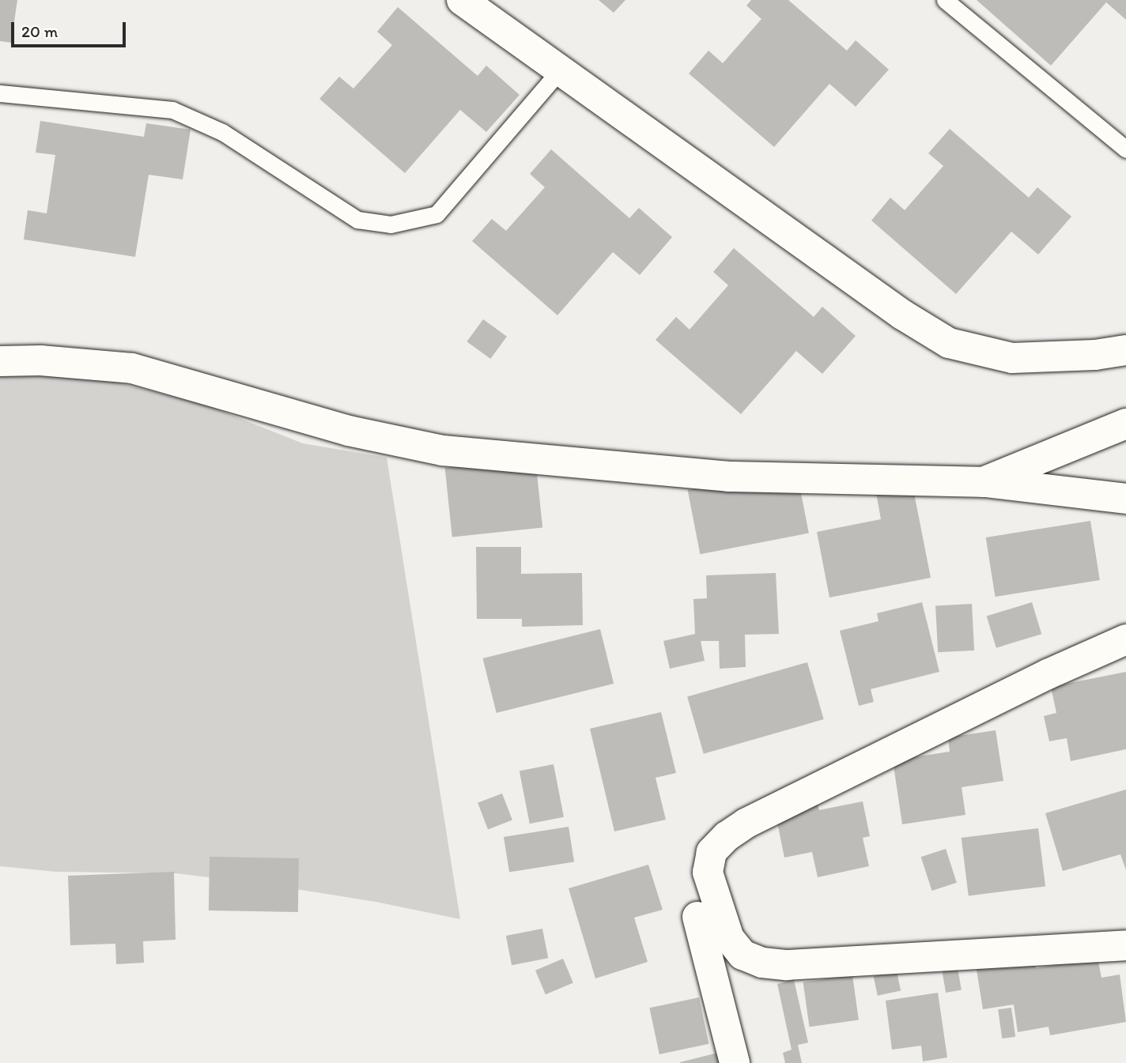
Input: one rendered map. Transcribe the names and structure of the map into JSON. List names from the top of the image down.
{
  "scale_bar": "20 m"
}
